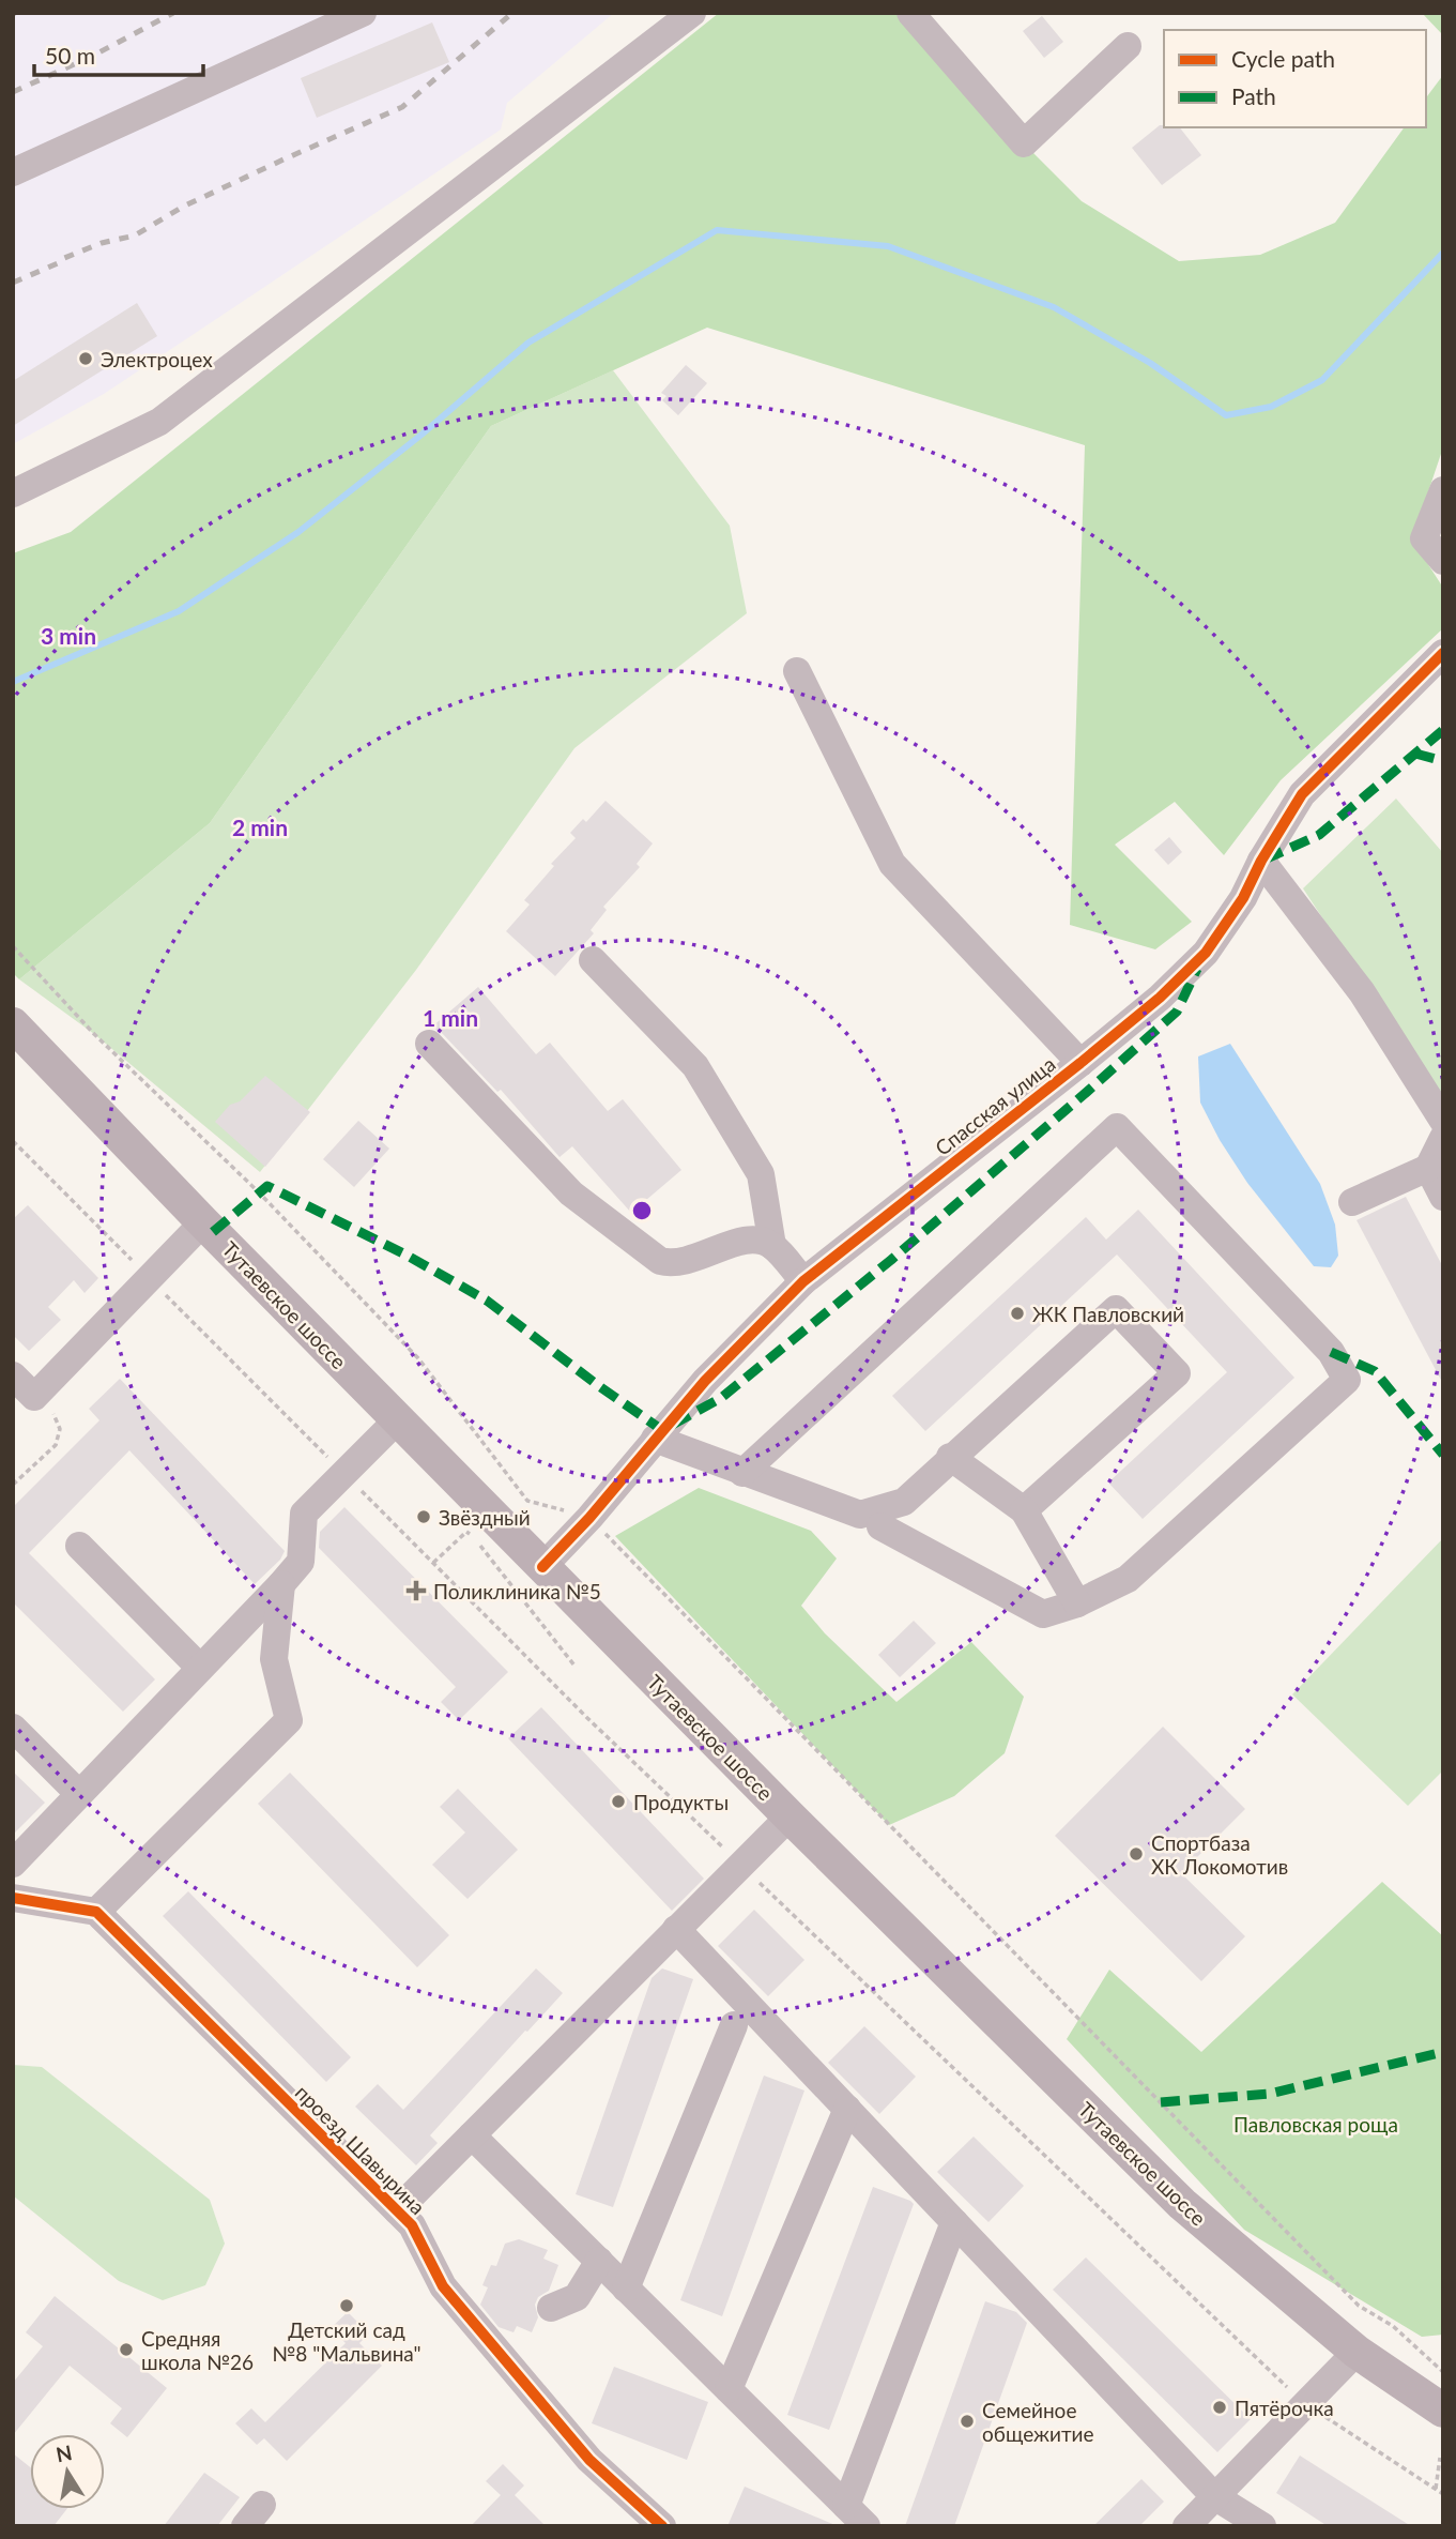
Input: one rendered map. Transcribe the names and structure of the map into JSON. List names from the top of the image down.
{
  "streets": {
    "main road": ["Тутаевское шоссе"],
    "street": ["Спасская улица", "проезд Шавырина"]
  },
  "crossings": [
    ["Спасская улица", "Тутаевское шоссе"]
  ],
  "parks": ["Павловская роща"],
  "places": {
    "other": [
      "Электроцех",
      "ЖК Павловский",
      "Звёздный",
      "Продукты",
      "Спортбаза ХК Локомотив",
      "Детский сад №8 \"Мальвина\"",
      "Средняя школа №26",
      "Пятёрочка",
      "Семейное общежитие"
    ],
    "health": ["Поликлиника №5"]
  },
  "legend": ["Cycle path", "Path"],
  "scale_bar": "50 m",
  "north": "top",
  "rings": ["3 min", "2 min", "1 min"]
}
